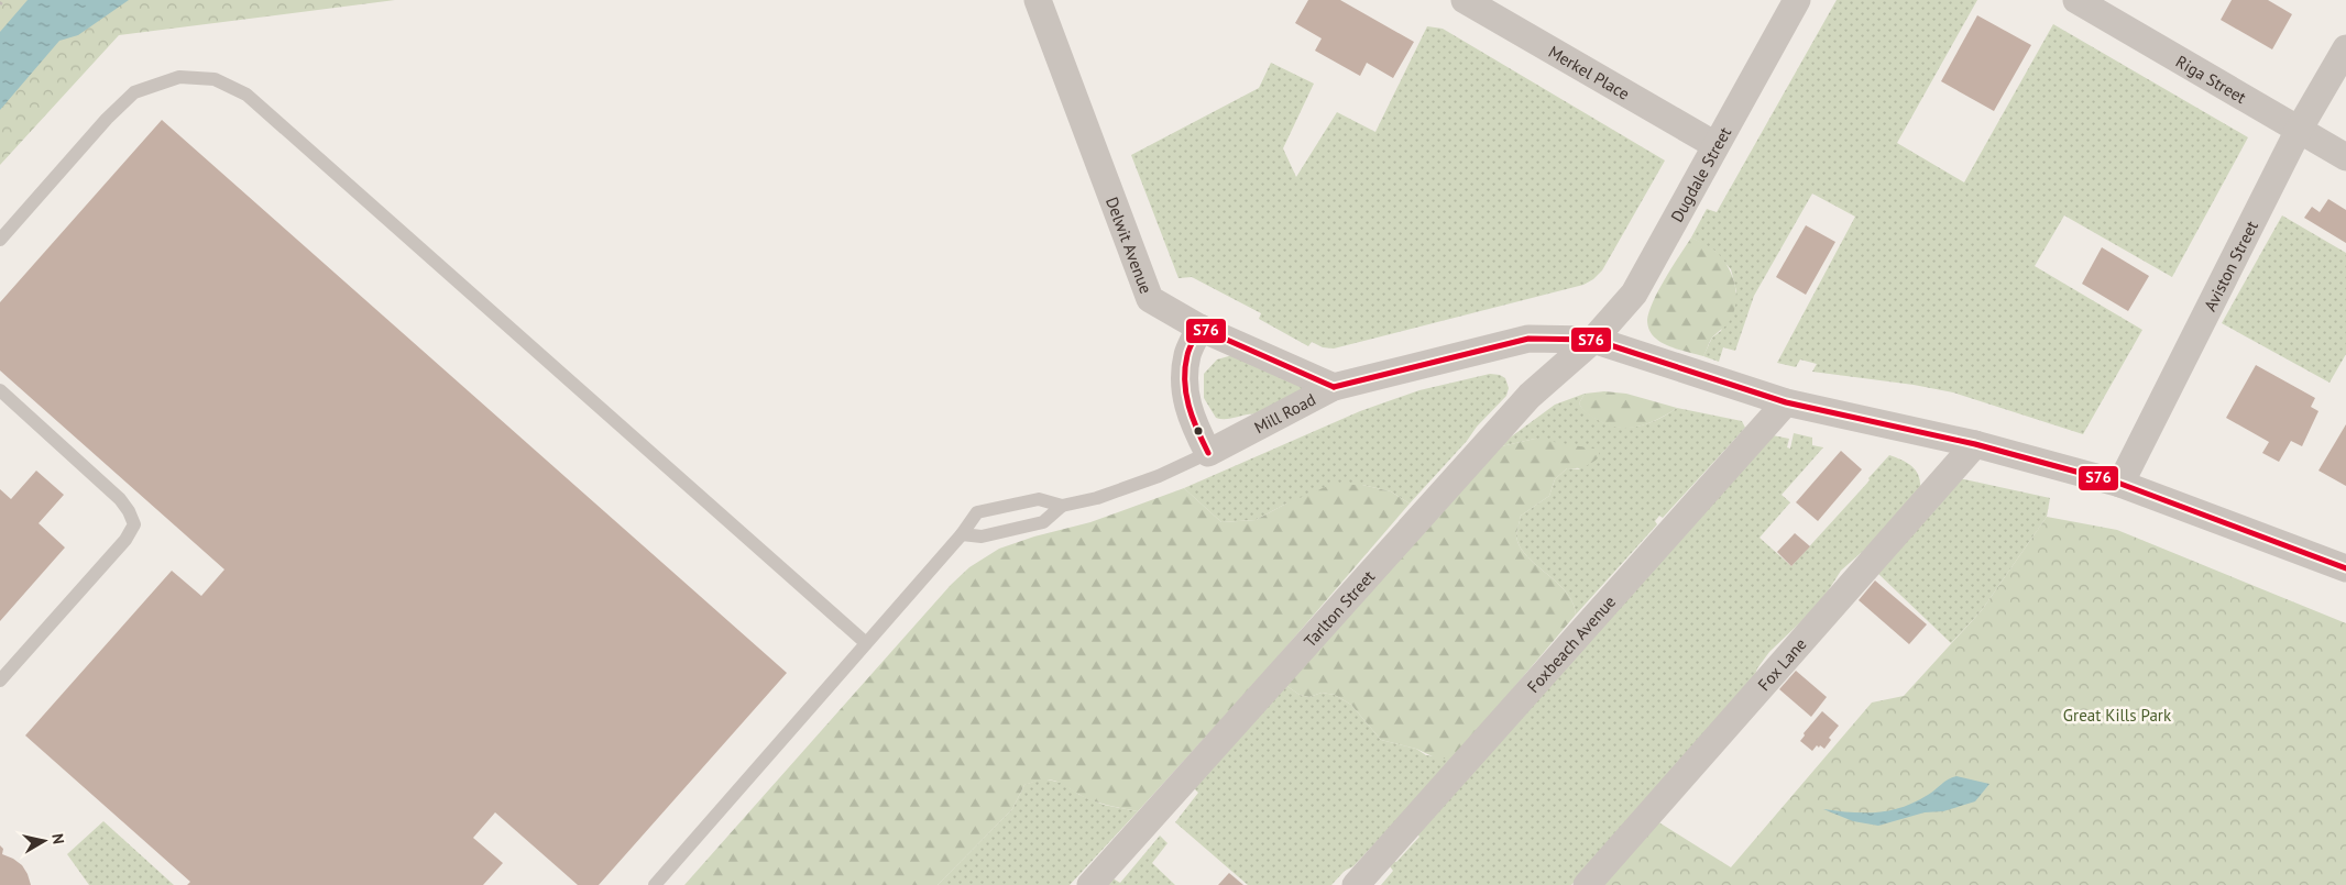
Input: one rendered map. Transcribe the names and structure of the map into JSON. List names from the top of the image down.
{
  "streets": {
    "street": [
      "Merkel Place",
      "Riga Street",
      "Dugdale Street",
      "Delwit Avenue",
      "Aviston Street",
      "Mill Road",
      "Tarlton Street",
      "Foxbeach Avenue",
      "Fox Lane"
    ]
  },
  "crossings": [
    ["Merkel Place", "Dugdale Street"],
    ["Riga Street", "Aviston Street"],
    ["Dugdale Street", "Mill Road"],
    ["Dugdale Street", "Tarlton Street"],
    ["Delwit Avenue", "Mill Road"],
    ["Aviston Street", "Mill Road"],
    ["Mill Road", "Tarlton Street"],
    ["Mill Road", "Foxbeach Avenue"],
    ["Mill Road", "Fox Lane"]
  ],
  "parks": ["Great Kills Park"],
  "lines": ["transit line S76"],
  "north": "right"
}
